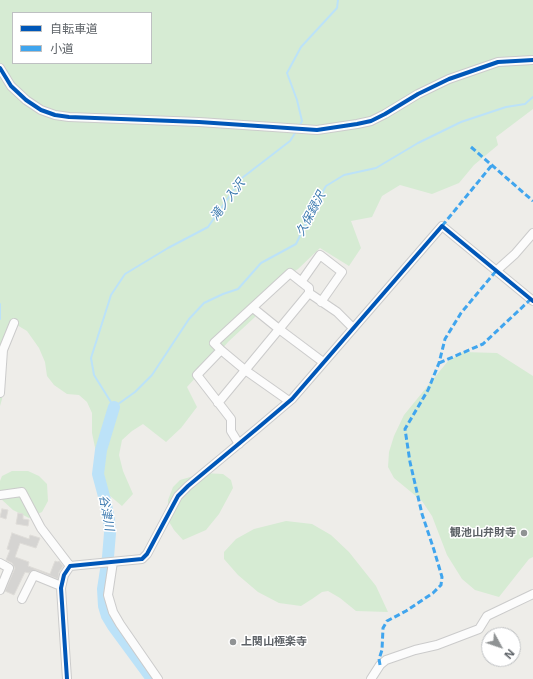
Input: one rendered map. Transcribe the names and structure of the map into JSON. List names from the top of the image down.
{
  "water": ["滝ノ入沢", "久保録沢", "谷津川"],
  "places": ["観池山弁財寺", "上関山極楽寺"],
  "legend": ["自転車道", "小道"],
  "north": "bottom right"
}
